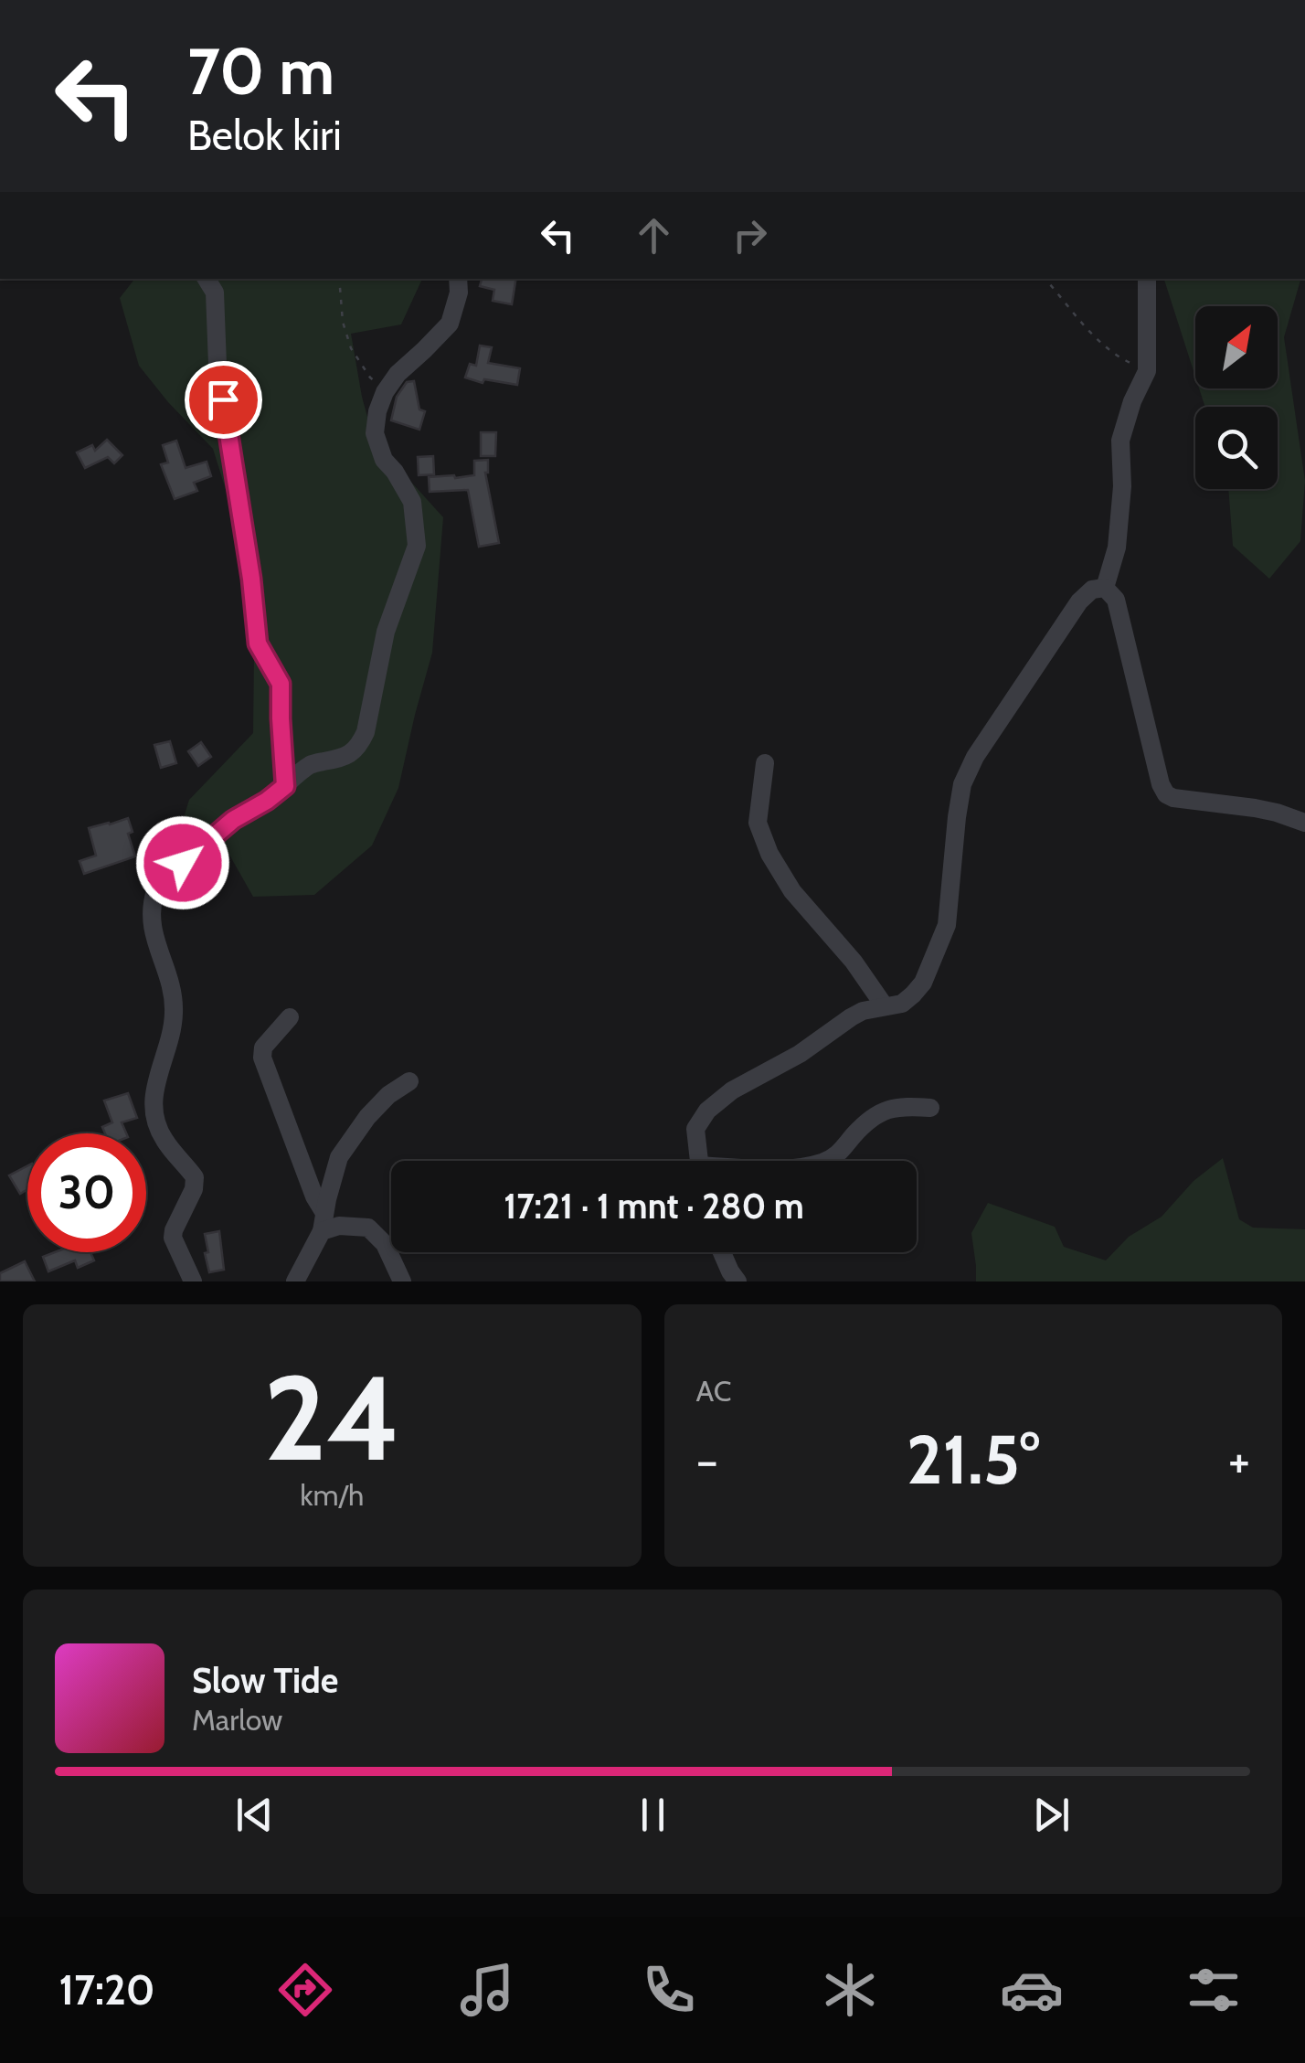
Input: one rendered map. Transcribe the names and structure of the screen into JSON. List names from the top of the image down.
{
  "north": "top right",
  "page": {
    "turn": ["70 m", "Belok kiri"],
    "limit": "30",
    "trip": "17:21 · 1 mnt · 280 m",
    "tile": [
      ["24", "km/h"],
      "AC"
    ],
    "heat": ["−", "21.5°", "+"],
    "song": ["Slow Tide", "Marlow"],
    "tabs": "17:20"
  }
}
